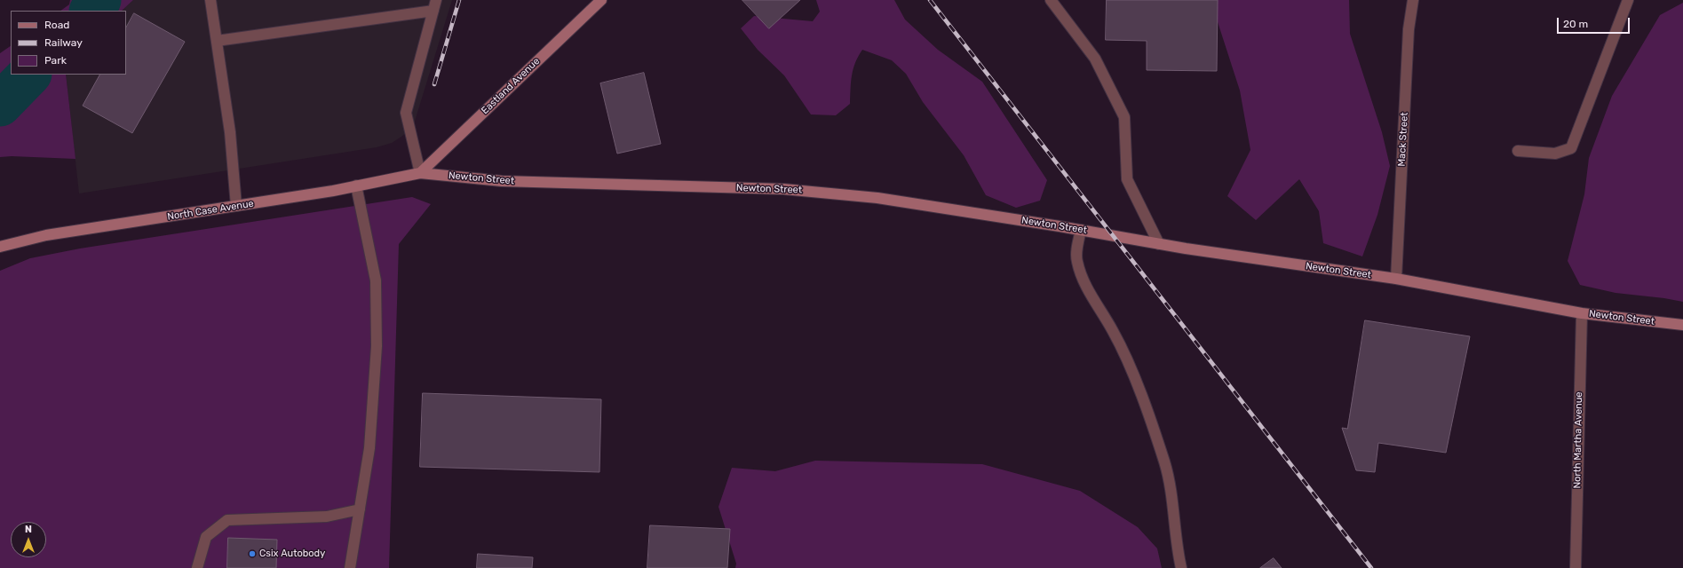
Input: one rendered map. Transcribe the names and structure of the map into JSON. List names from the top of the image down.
{
  "streets": {
    "street": [
      "Eastland Avenue",
      "Mack Street",
      "Newton Street",
      "North Case Avenue",
      "North Martha Avenue"
    ]
  },
  "crossings": [
    ["Eastland Avenue", "Newton Street"],
    ["Eastland Avenue", "North Case Avenue"],
    ["Mack Street", "Newton Street"],
    ["Newton Street", "North Case Avenue"],
    ["Newton Street", "North Martha Avenue"]
  ],
  "places": ["Csix Autobody"],
  "legend": ["Road", "Railway", "Park"],
  "scale_bar": "20 m",
  "north": "top"
}
